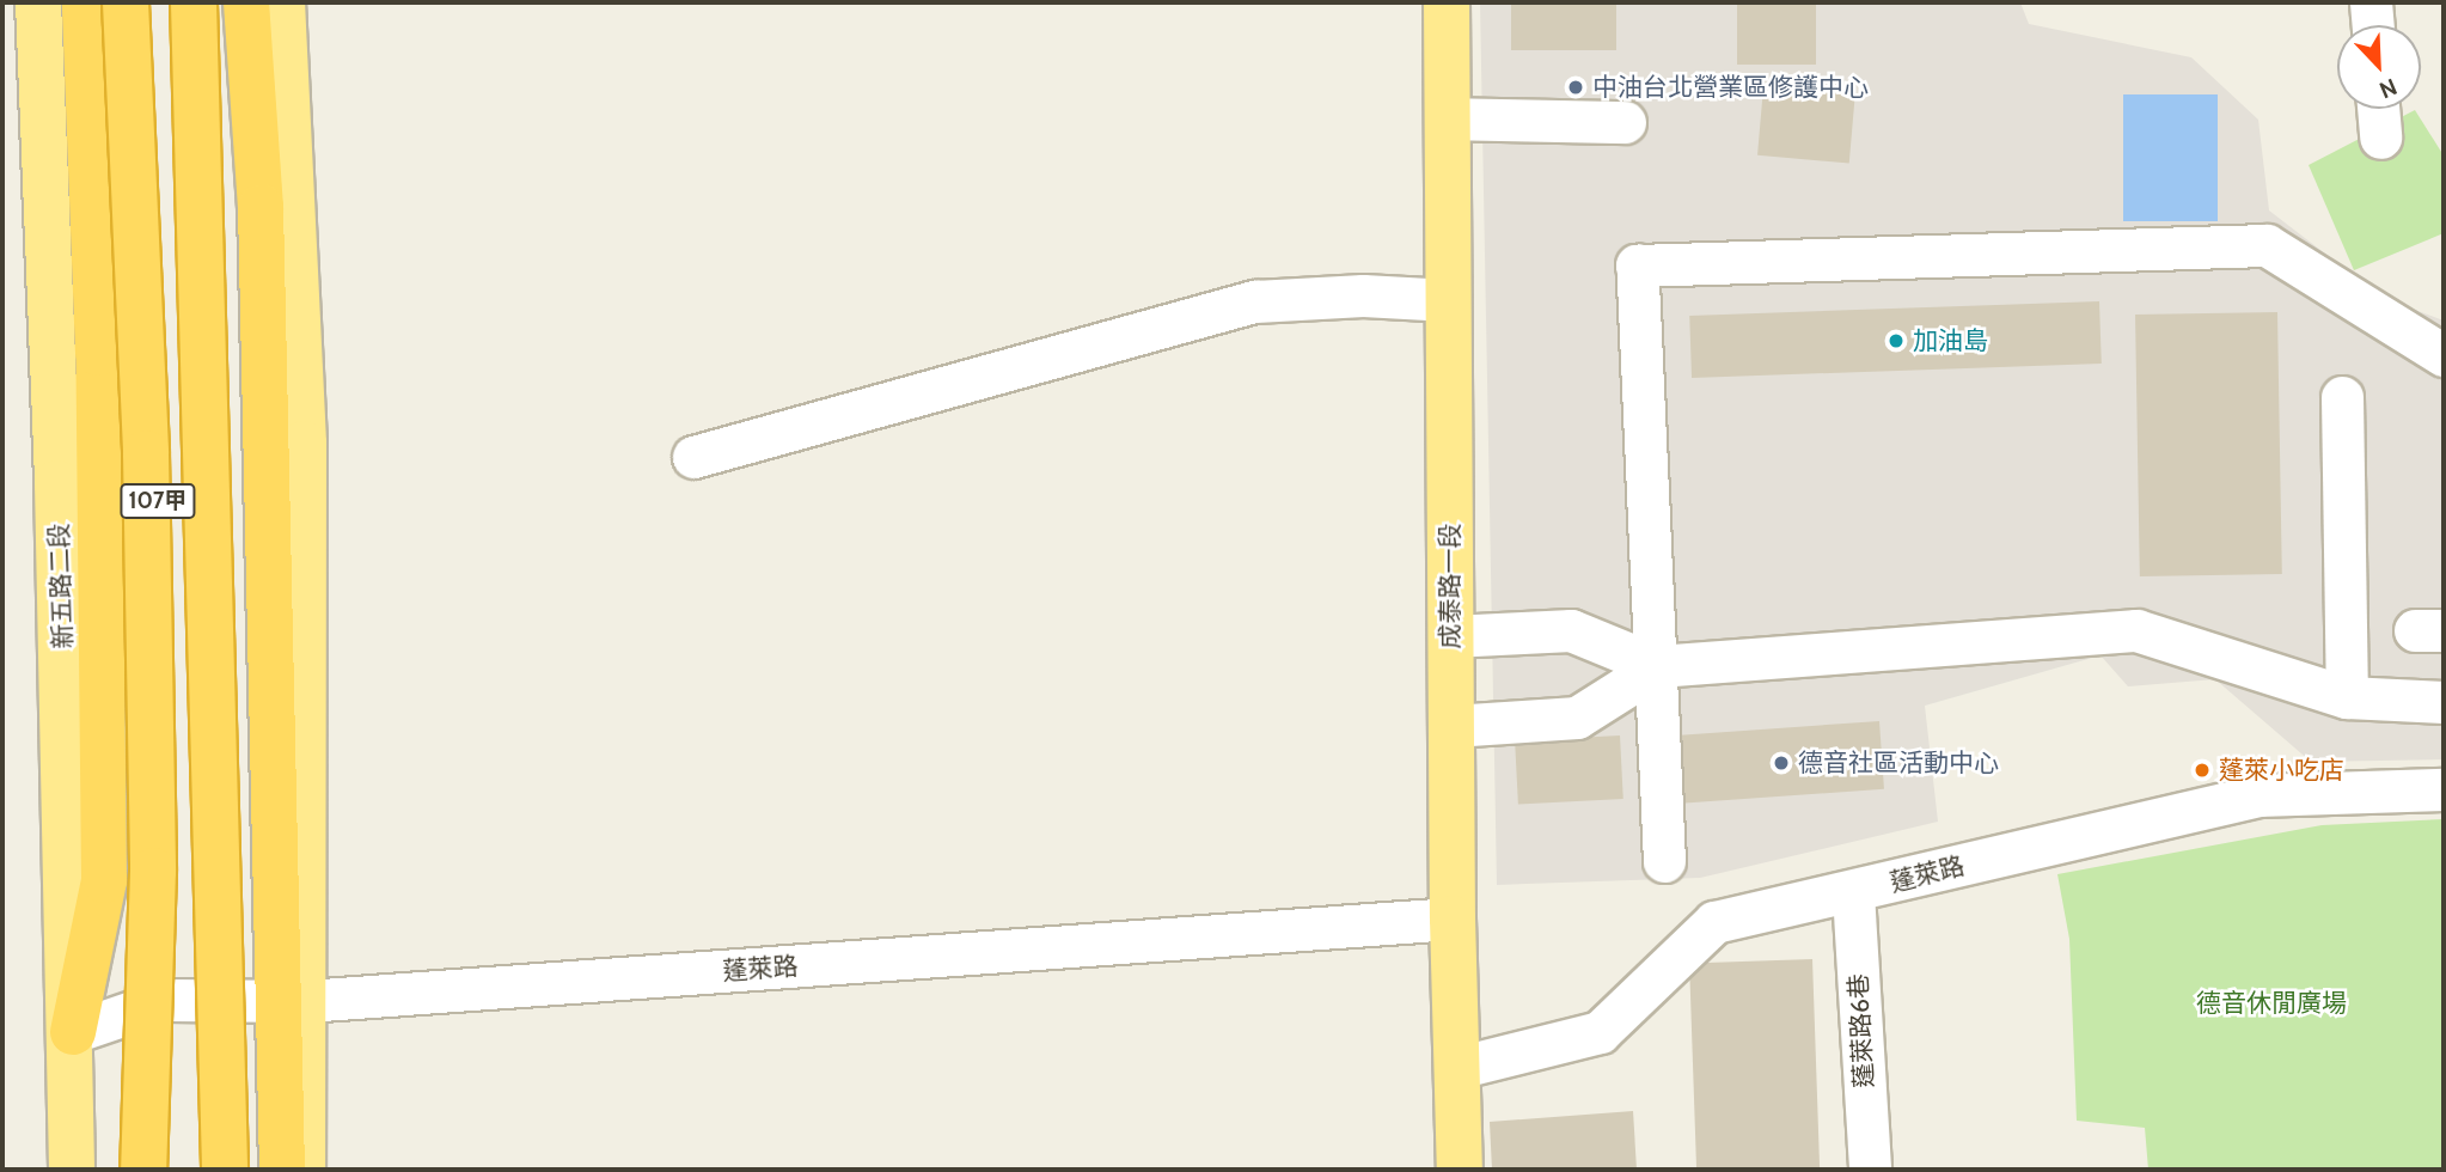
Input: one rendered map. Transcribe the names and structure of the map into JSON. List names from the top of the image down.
{
  "streets": {
    "main road": ["107甲", "新五路二段", "成泰路一段"],
    "street": ["蓬萊路", "蓬萊路6巷"]
  },
  "crossings": [
    ["107甲", "蓬萊路"],
    ["新五路二段", "蓬萊路"],
    ["成泰路一段", "蓬萊路"],
    ["蓬萊路", "蓬萊路6巷"]
  ],
  "parks": ["德音休閒廣場"],
  "places": [
    "中油台北營業區修護中心",
    "加油島",
    "德音社區活動中心",
    "蓬萊小吃店"
  ],
  "north": "bottom right"
}
